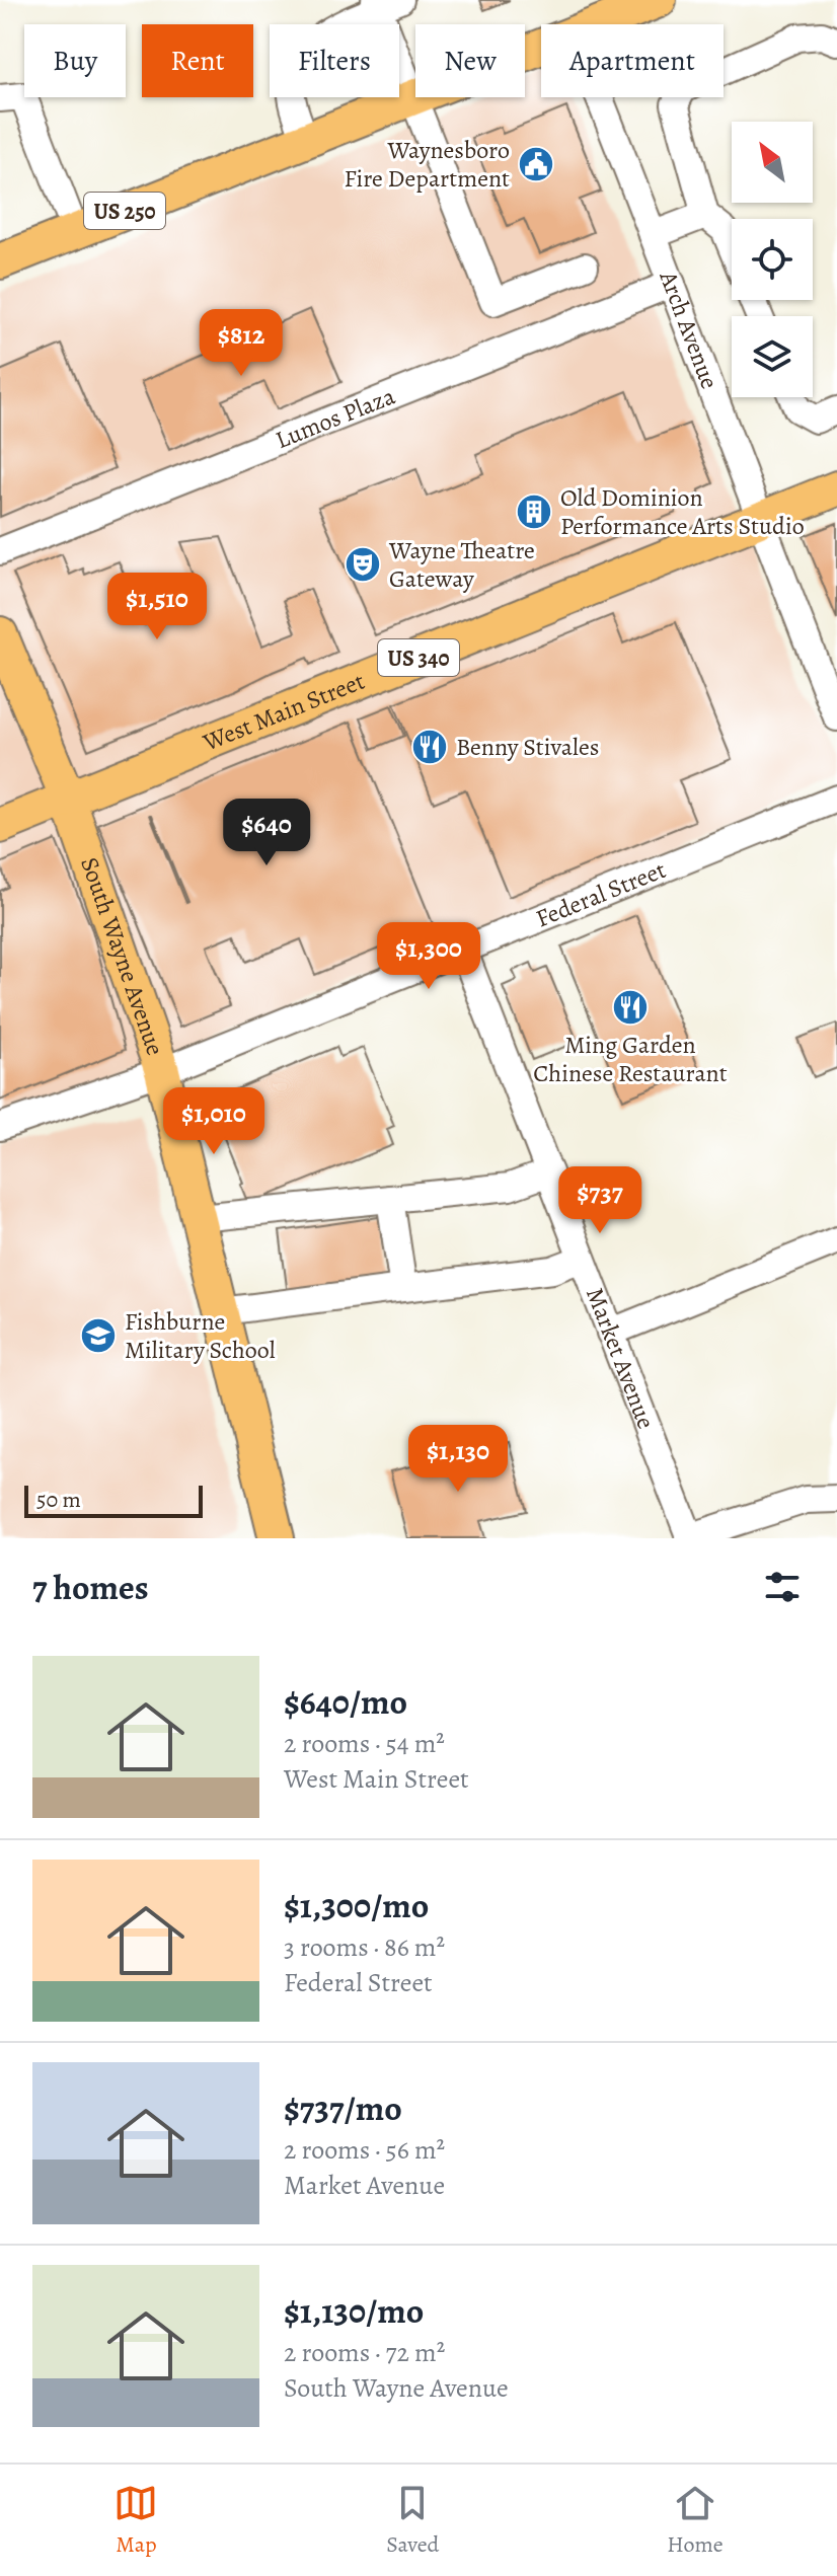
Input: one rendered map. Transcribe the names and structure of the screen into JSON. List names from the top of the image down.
{
  "streets": {
    "main road": [
      "US 250",
      "US 340",
      "West Main Street",
      "South Wayne Avenue"
    ],
    "street": [
      "Arch Avenue",
      "Lumos Plaza",
      "Federal Street",
      "Market Avenue"
    ]
  },
  "crossings": [
    ["Arch Avenue", "Lumos Plaza"],
    ["Arch Avenue", "West Main Street"],
    ["West Main Street", "South Wayne Avenue"],
    ["Federal Street", "South Wayne Avenue"],
    ["Federal Street", "Market Avenue"]
  ],
  "places": {
    "public building": ["Waynesboro Fire Department"],
    "building": ["Old Dominion Performance Arts Studio"],
    "theatre": ["Wayne Theatre Gateway"],
    "restaurant": ["Benny Stivales", "Ming Garden Chinese Restaurant"],
    "school or university": ["Fishburne Military School"]
  },
  "scale_bar": "50 m",
  "north": "top left",
  "page": {
    "chip": [
      "Buy",
      "Rent",
      "Filters",
      "New",
      "Apartment"
    ],
    "price": [
      "$812",
      "$1,510",
      "$640",
      "$1,300",
      "$1,010",
      "$737",
      "$1,130"
    ],
    "scale": "50 m",
    "heading": "7 homes",
    "list": [
      {
        "name": "$640/mo",
        "note": "2 rooms · 54 m² · West Main Street"
      },
      {
        "name": "$1,300/mo",
        "note": "3 rooms · 86 m² · Federal Street"
      },
      {
        "name": "$737/mo",
        "note": "2 rooms · 56 m² · Market Avenue"
      },
      {
        "name": "$1,130/mo",
        "note": "2 rooms · 72 m² · South Wayne Avenue"
      }
    ],
    "tabs": ["Map", "Saved", "Home"]
  }
}
